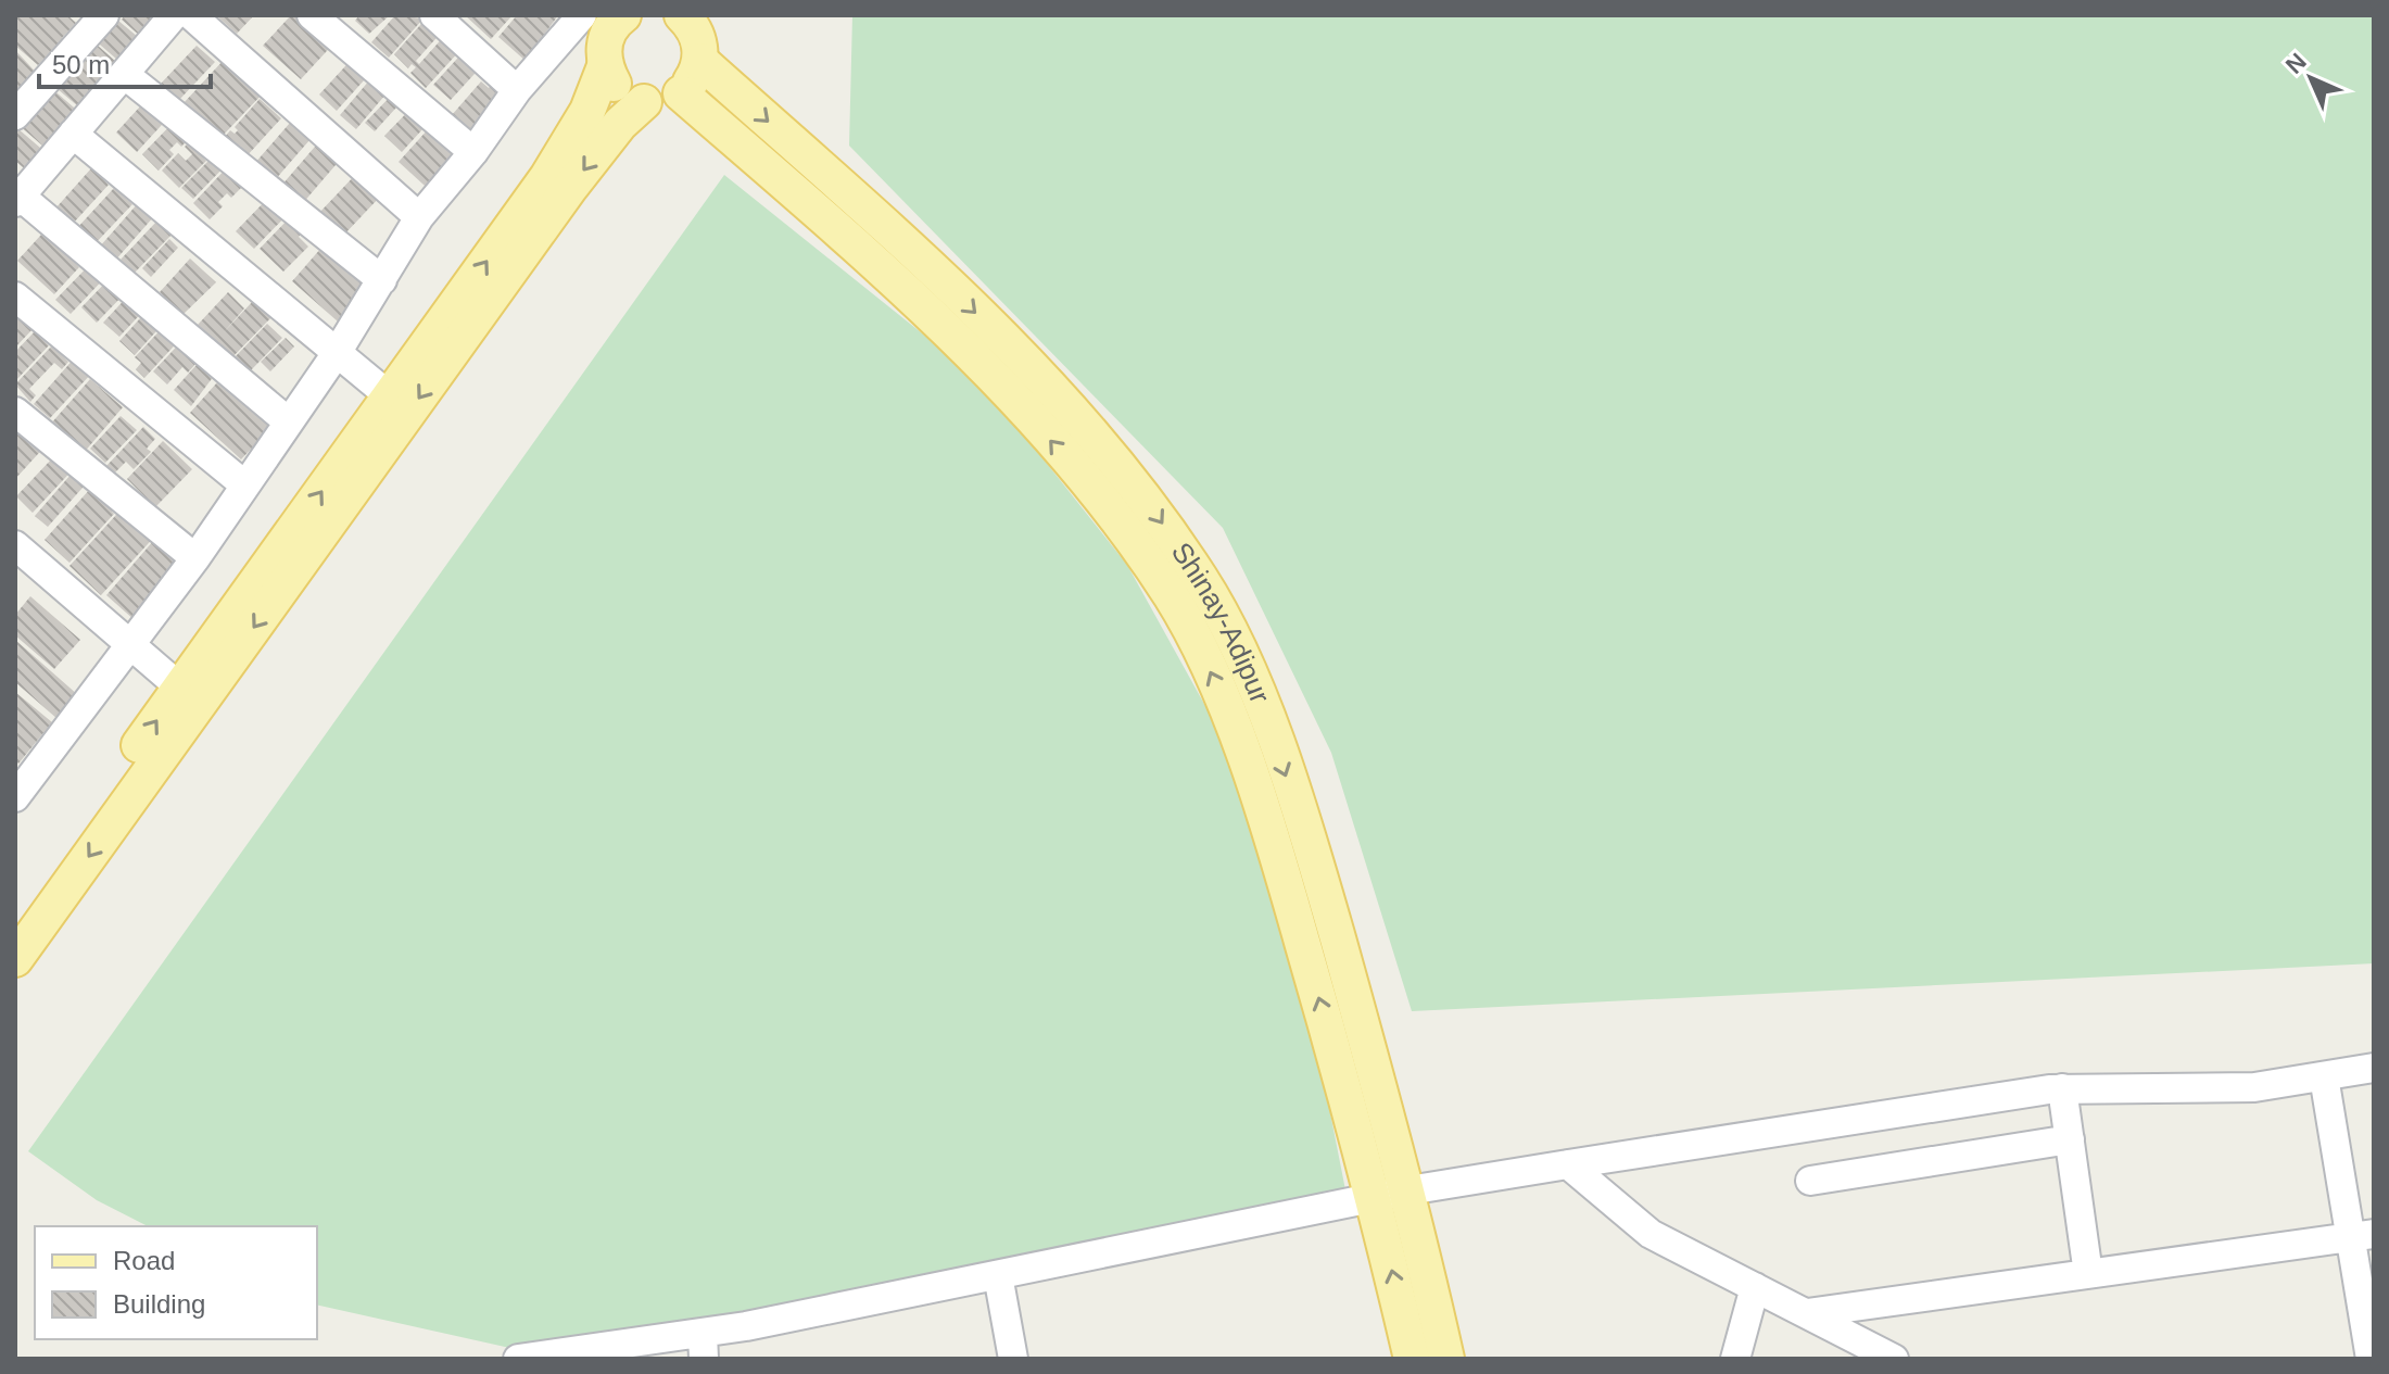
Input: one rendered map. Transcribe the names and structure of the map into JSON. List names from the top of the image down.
{
  "streets": {
    "main road": ["Shinay-Adipur"]
  },
  "legend": ["Road", "Building"],
  "scale_bar": "50 m",
  "north": "top left"
}
